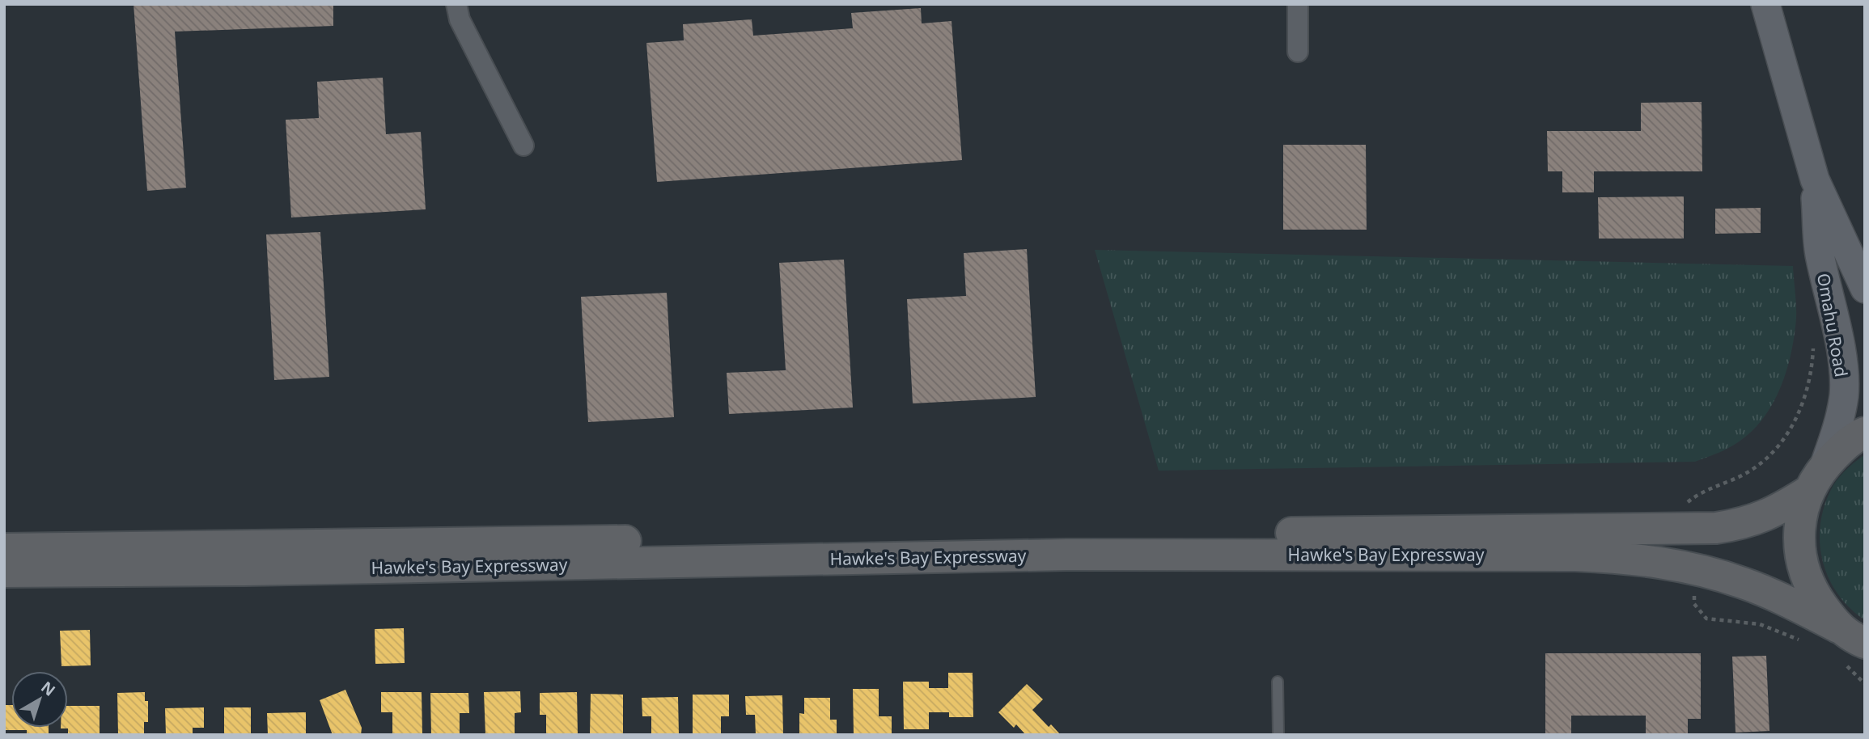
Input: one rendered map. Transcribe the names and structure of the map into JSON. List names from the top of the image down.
{
  "streets": {
    "highway": ["Hawke's Bay Expressway"],
    "main road": ["Omahu Road"]
  },
  "crossings": [
    ["Omahu Road", "Hawke's Bay Expressway"]
  ],
  "north": "top right"
}
